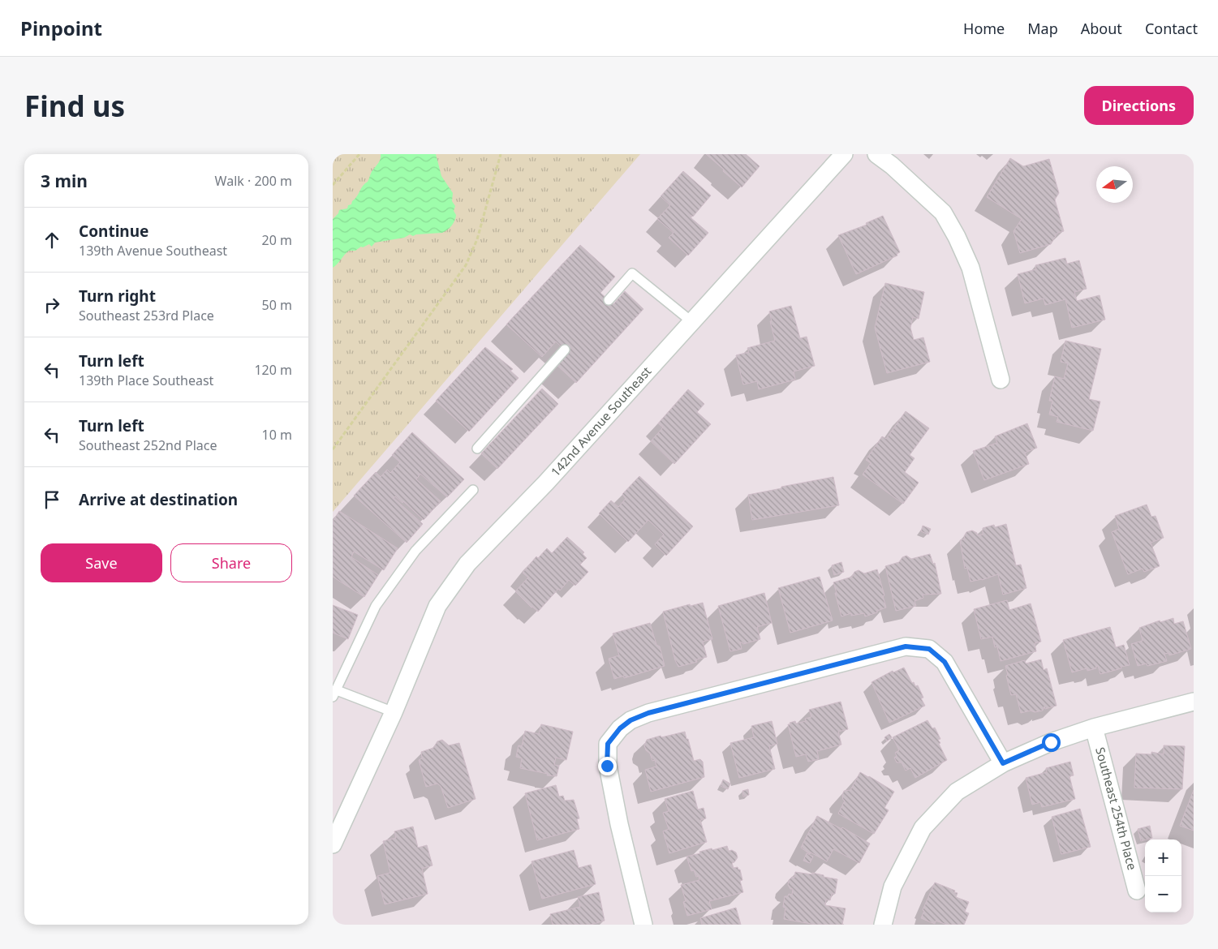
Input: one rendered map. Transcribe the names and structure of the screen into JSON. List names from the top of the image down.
{
  "streets": {
    "street": ["142nd Avenue Southeast", "Southeast 254th Place"]
  },
  "north": "left",
  "page": {
    "header": "Pinpoint",
    "nav": [
      "Home",
      "Map",
      "About",
      "Contact"
    ],
    "buttons": [
      "Directions",
      ["Save", "Share"]
    ],
    "title": "Find us",
    "heading": ["3 min", "Walk · 200 m"],
    "list": [
      ["Continue", "139th Avenue Southeast", "20 m"],
      ["Turn right", "Southeast 253rd Place", "50 m"],
      ["Turn left", "139th Place Southeast", "120 m"],
      ["Turn left", "Southeast 252nd Place", "10 m"],
      "Arrive at destination"
    ],
    "map_buttons": ["+", "−"]
  }
}
